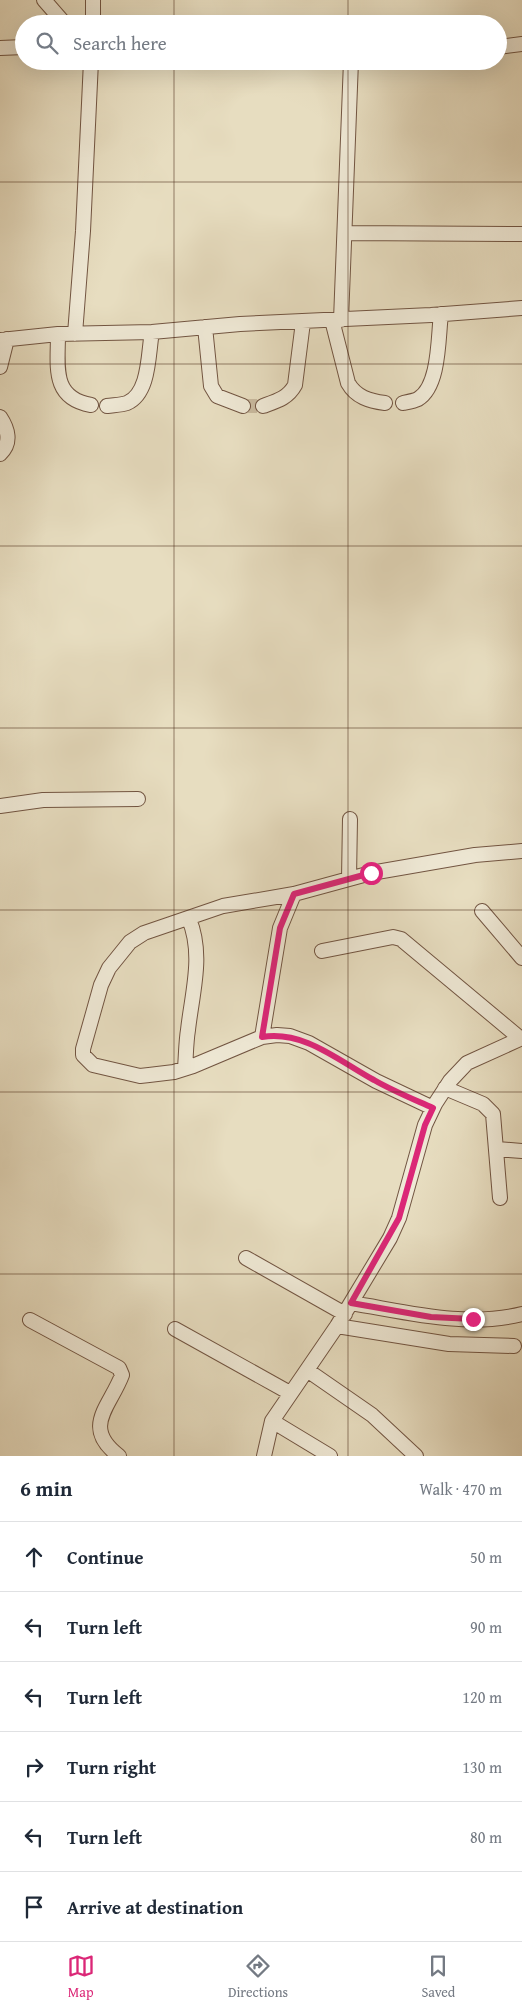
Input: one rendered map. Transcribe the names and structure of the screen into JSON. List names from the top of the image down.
{
  "page": {
    "search": "Search here",
    "heading": ["6 min", "Walk · 470 m"],
    "list": [
      ["Continue", "50 m"],
      ["Turn left", "90 m"],
      ["Turn left", "120 m"],
      ["Turn right", "130 m"],
      ["Turn left", "80 m"],
      "Arrive at destination"
    ],
    "nav": ["Map", "Directions", "Saved"]
  }
}
